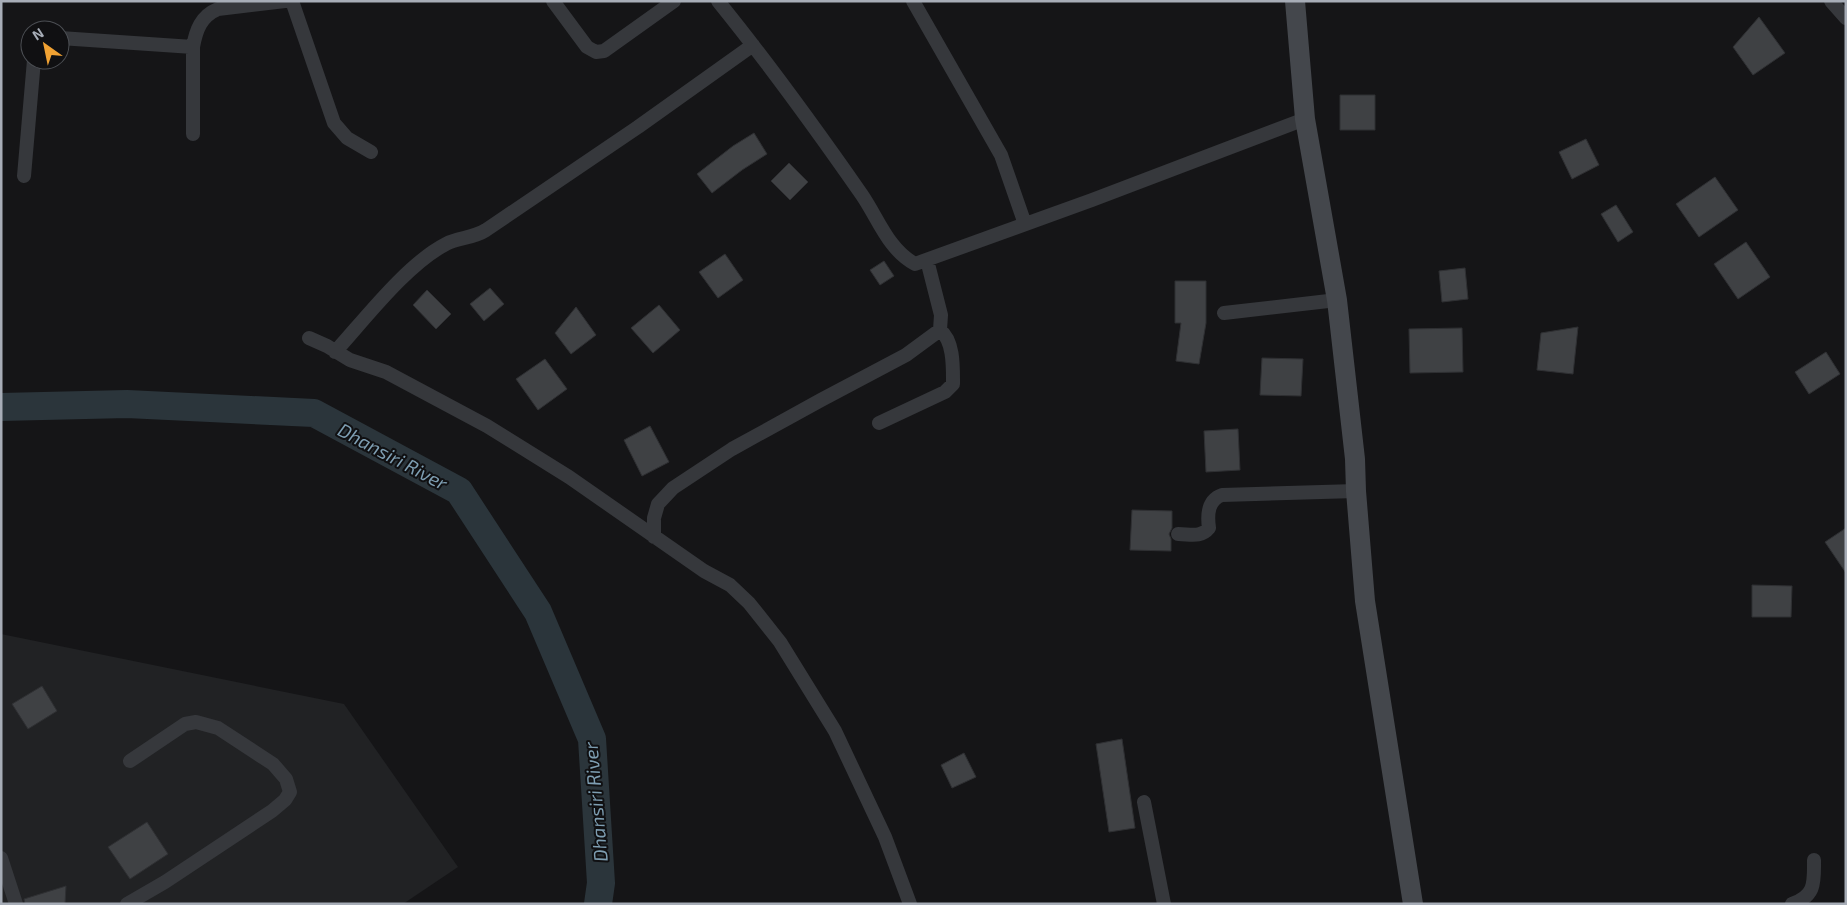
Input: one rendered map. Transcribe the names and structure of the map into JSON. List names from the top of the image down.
{
  "water": ["Dhansiri River"],
  "north": "top left"
}
